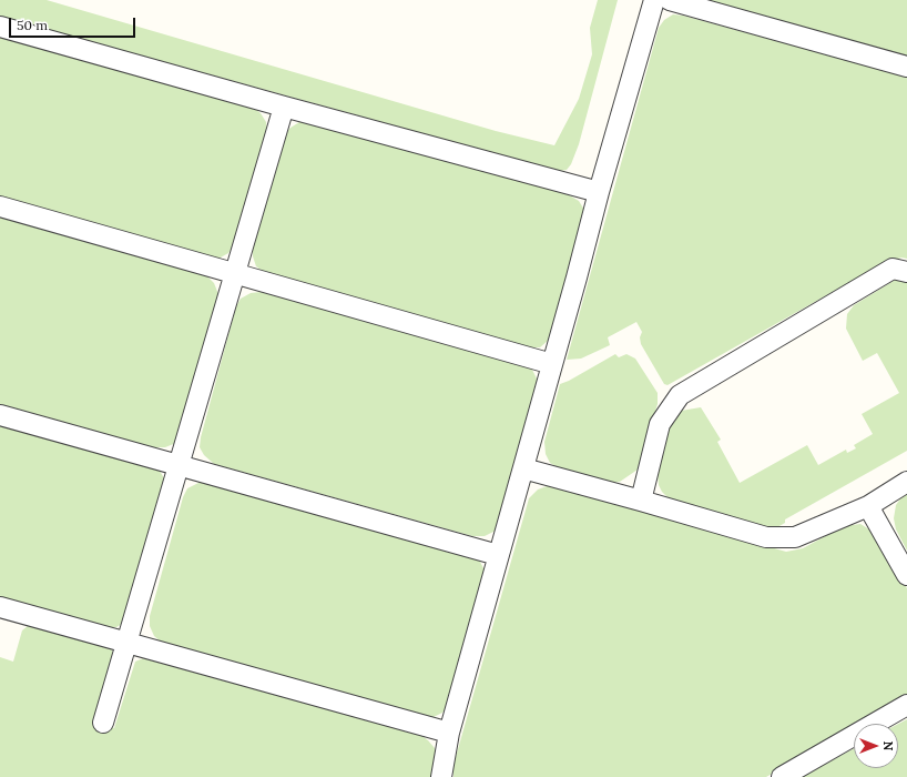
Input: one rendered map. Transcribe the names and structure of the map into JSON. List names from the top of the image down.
{
  "scale_bar": "50 m",
  "north": "right"
}
